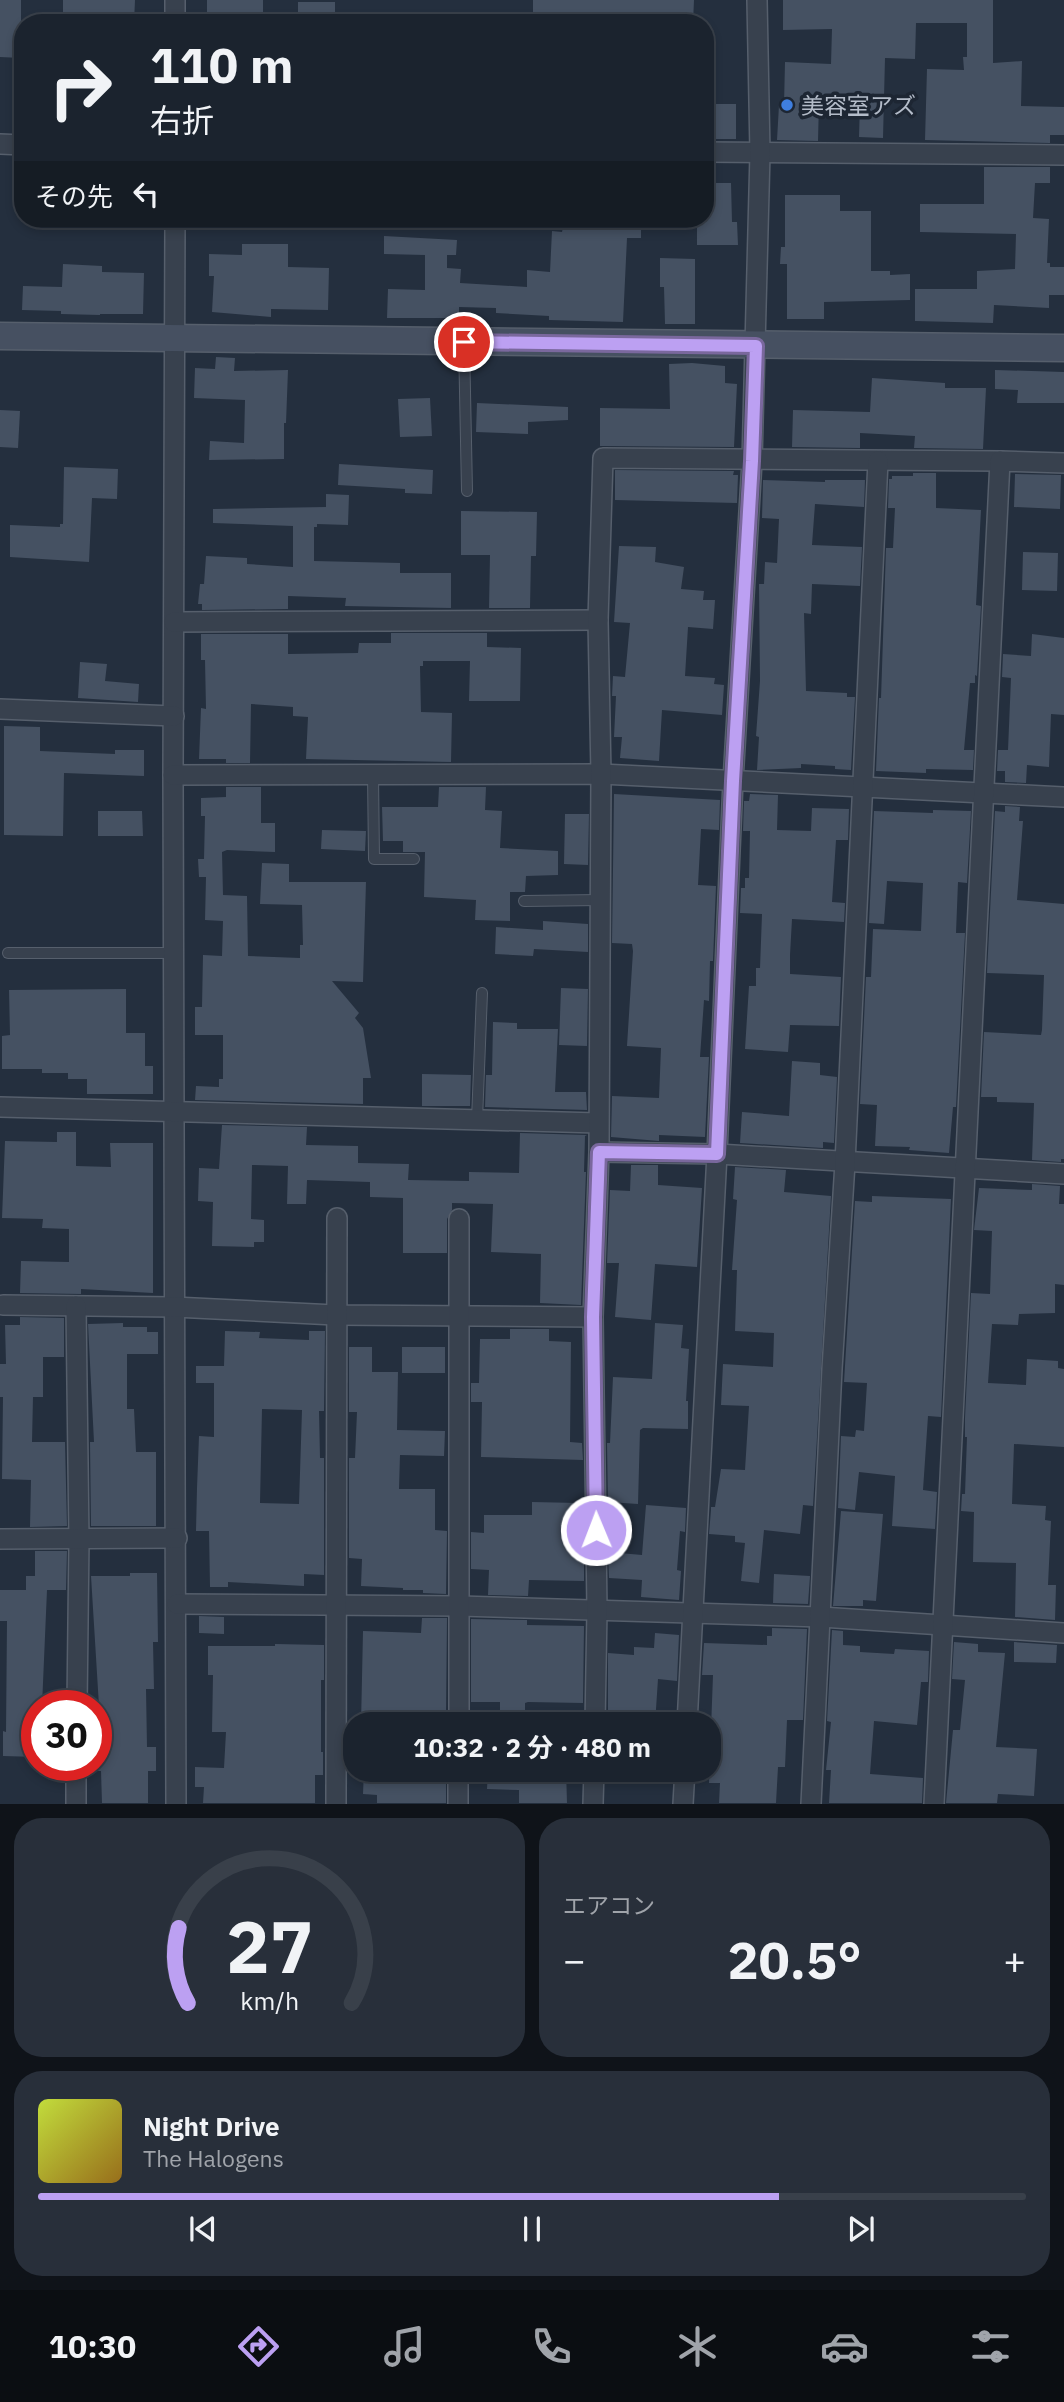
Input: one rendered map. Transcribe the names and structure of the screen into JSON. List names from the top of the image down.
{
  "places": ["美容室アズ"],
  "page": {
    "turn": ["110 m", "右折"],
    "then": "その先",
    "limit": "30",
    "trip": "10:32 · 2 分 · 480 m",
    "tile": "エアコン",
    "heat": ["−", "20.5°", "+"],
    "song": ["Night Drive", "The Halogens"],
    "tabs": "10:30",
    "gauge": ["27", "km/h"]
  }
}
